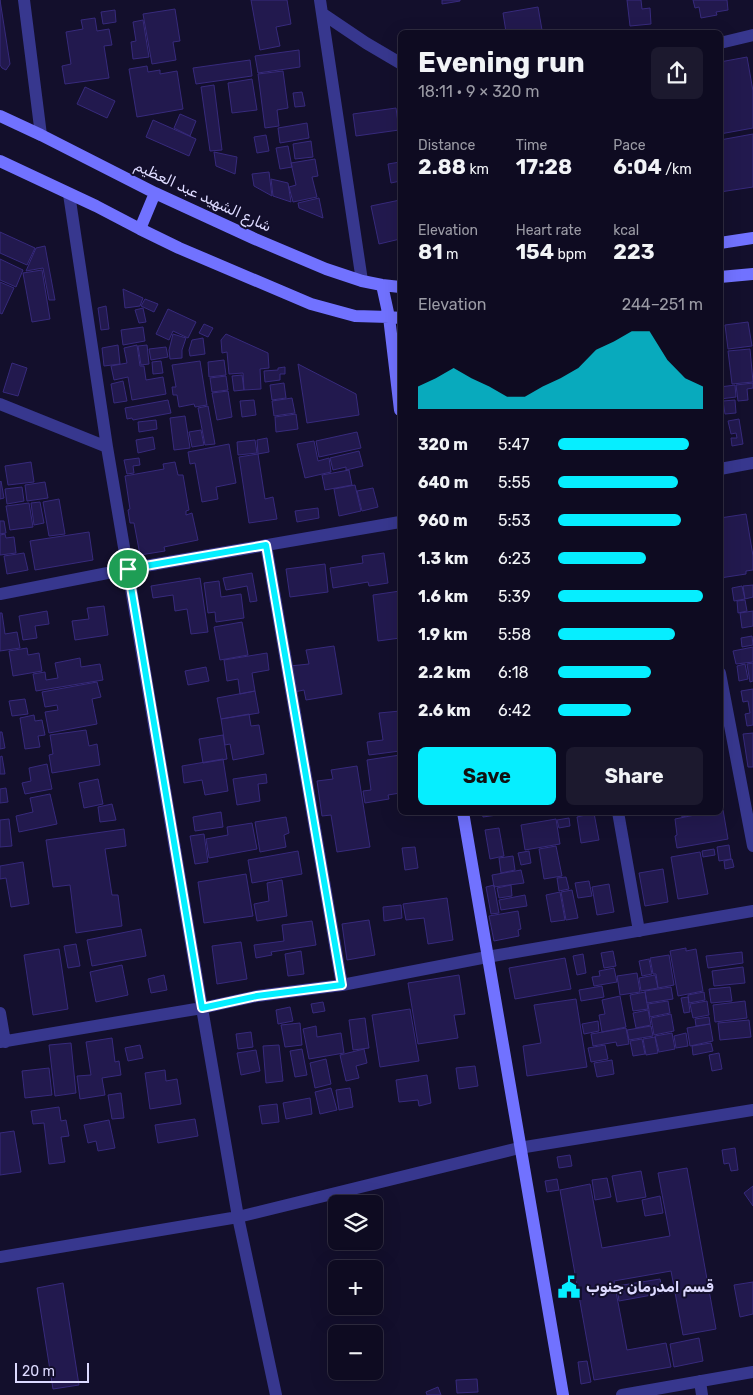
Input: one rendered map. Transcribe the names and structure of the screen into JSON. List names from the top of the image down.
{
  "streets": {
    "main road": ["شارع الشهيد عبد العظيم"]
  },
  "places": {
    "public building": ["قسم امدرمان جنوب"]
  },
  "scale_bar": "20 m",
  "page": {
    "heading": ["Evening run", "18:11 · 9 × 320 m"],
    "stats": [
      ["Distance", "2.88 km"],
      ["Time", "17:28"],
      ["Pace", "6:04 /km"],
      ["Elevation", "81 m"],
      ["Heart rate", "154 bpm"],
      ["kcal", "223"]
    ],
    "chart": ["Elevation", "244–251 m"],
    "list": [
      {
        "name": "320 m",
        "note": "5:47"
      },
      {
        "name": "640 m",
        "note": "5:55"
      },
      {
        "name": "960 m",
        "note": "5:53"
      },
      {
        "name": "1.3 km",
        "note": "6:23"
      },
      {
        "name": "1.6 km",
        "note": "5:39"
      },
      {
        "name": "1.9 km",
        "note": "5:58"
      },
      {
        "name": "2.2 km",
        "note": "6:18"
      },
      {
        "name": "2.6 km",
        "note": "6:42"
      }
    ],
    "buttons": ["Save", "Share"],
    "map_buttons": ["+", "−"],
    "scale": "20 m"
  }
}
